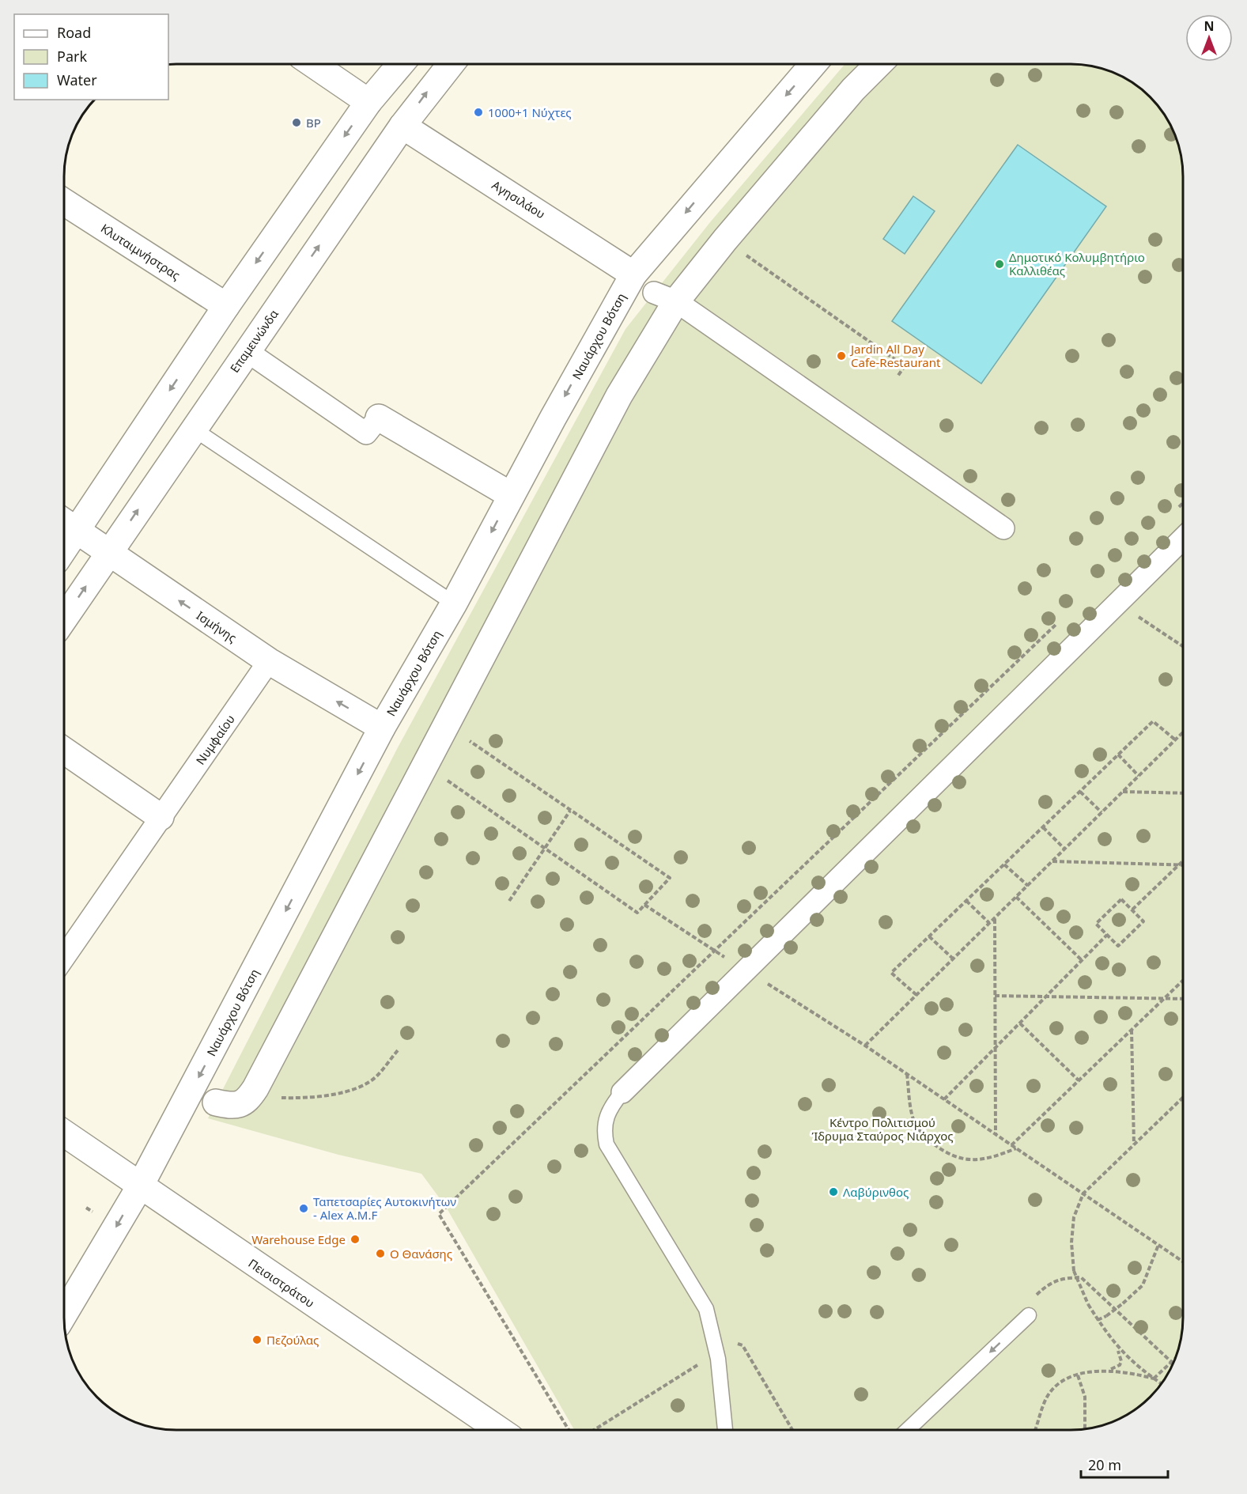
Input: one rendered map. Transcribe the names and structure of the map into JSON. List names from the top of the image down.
{
  "streets": {
    "street": [
      "Αγησιλάου",
      "Κλυταιμνήστρας",
      "Ναυάρχου Βότση",
      "Επαμεινώνδα",
      "Ισμήνης",
      "Νυμφαίου",
      "Πεισιστράτου"
    ]
  },
  "crossings": [
    ["Αγησιλάου", "Ναυάρχου Βότση"],
    ["Αγησιλάου", "Επαμεινώνδα"],
    ["Ναυάρχου Βότση", "Ισμήνης"],
    ["Ναυάρχου Βότση", "Πεισιστράτου"],
    ["Επαμεινώνδα", "Ισμήνης"],
    ["Ισμήνης", "Νυμφαίου"]
  ],
  "parks": ["Κέντρο Πολιτισμού Ίδρυμα Σταύρος Νιάρχος"],
  "places": [
    "1000+1 Νύχτες",
    "BP",
    "Δημοτικό Κολυμβητήριο Καλλιθέας",
    "Jardin All Day Cafe-Restaurant",
    "Λαβύρινθος",
    "Ταπετσαρίες Αυτοκινήτων - Alex A.M.F",
    "Warehouse Edge",
    "Ο Θανάσης",
    "Πεζούλας"
  ],
  "legend": ["Road", "Park", "Water"],
  "scale_bar": "20 m",
  "north": "top"
}
